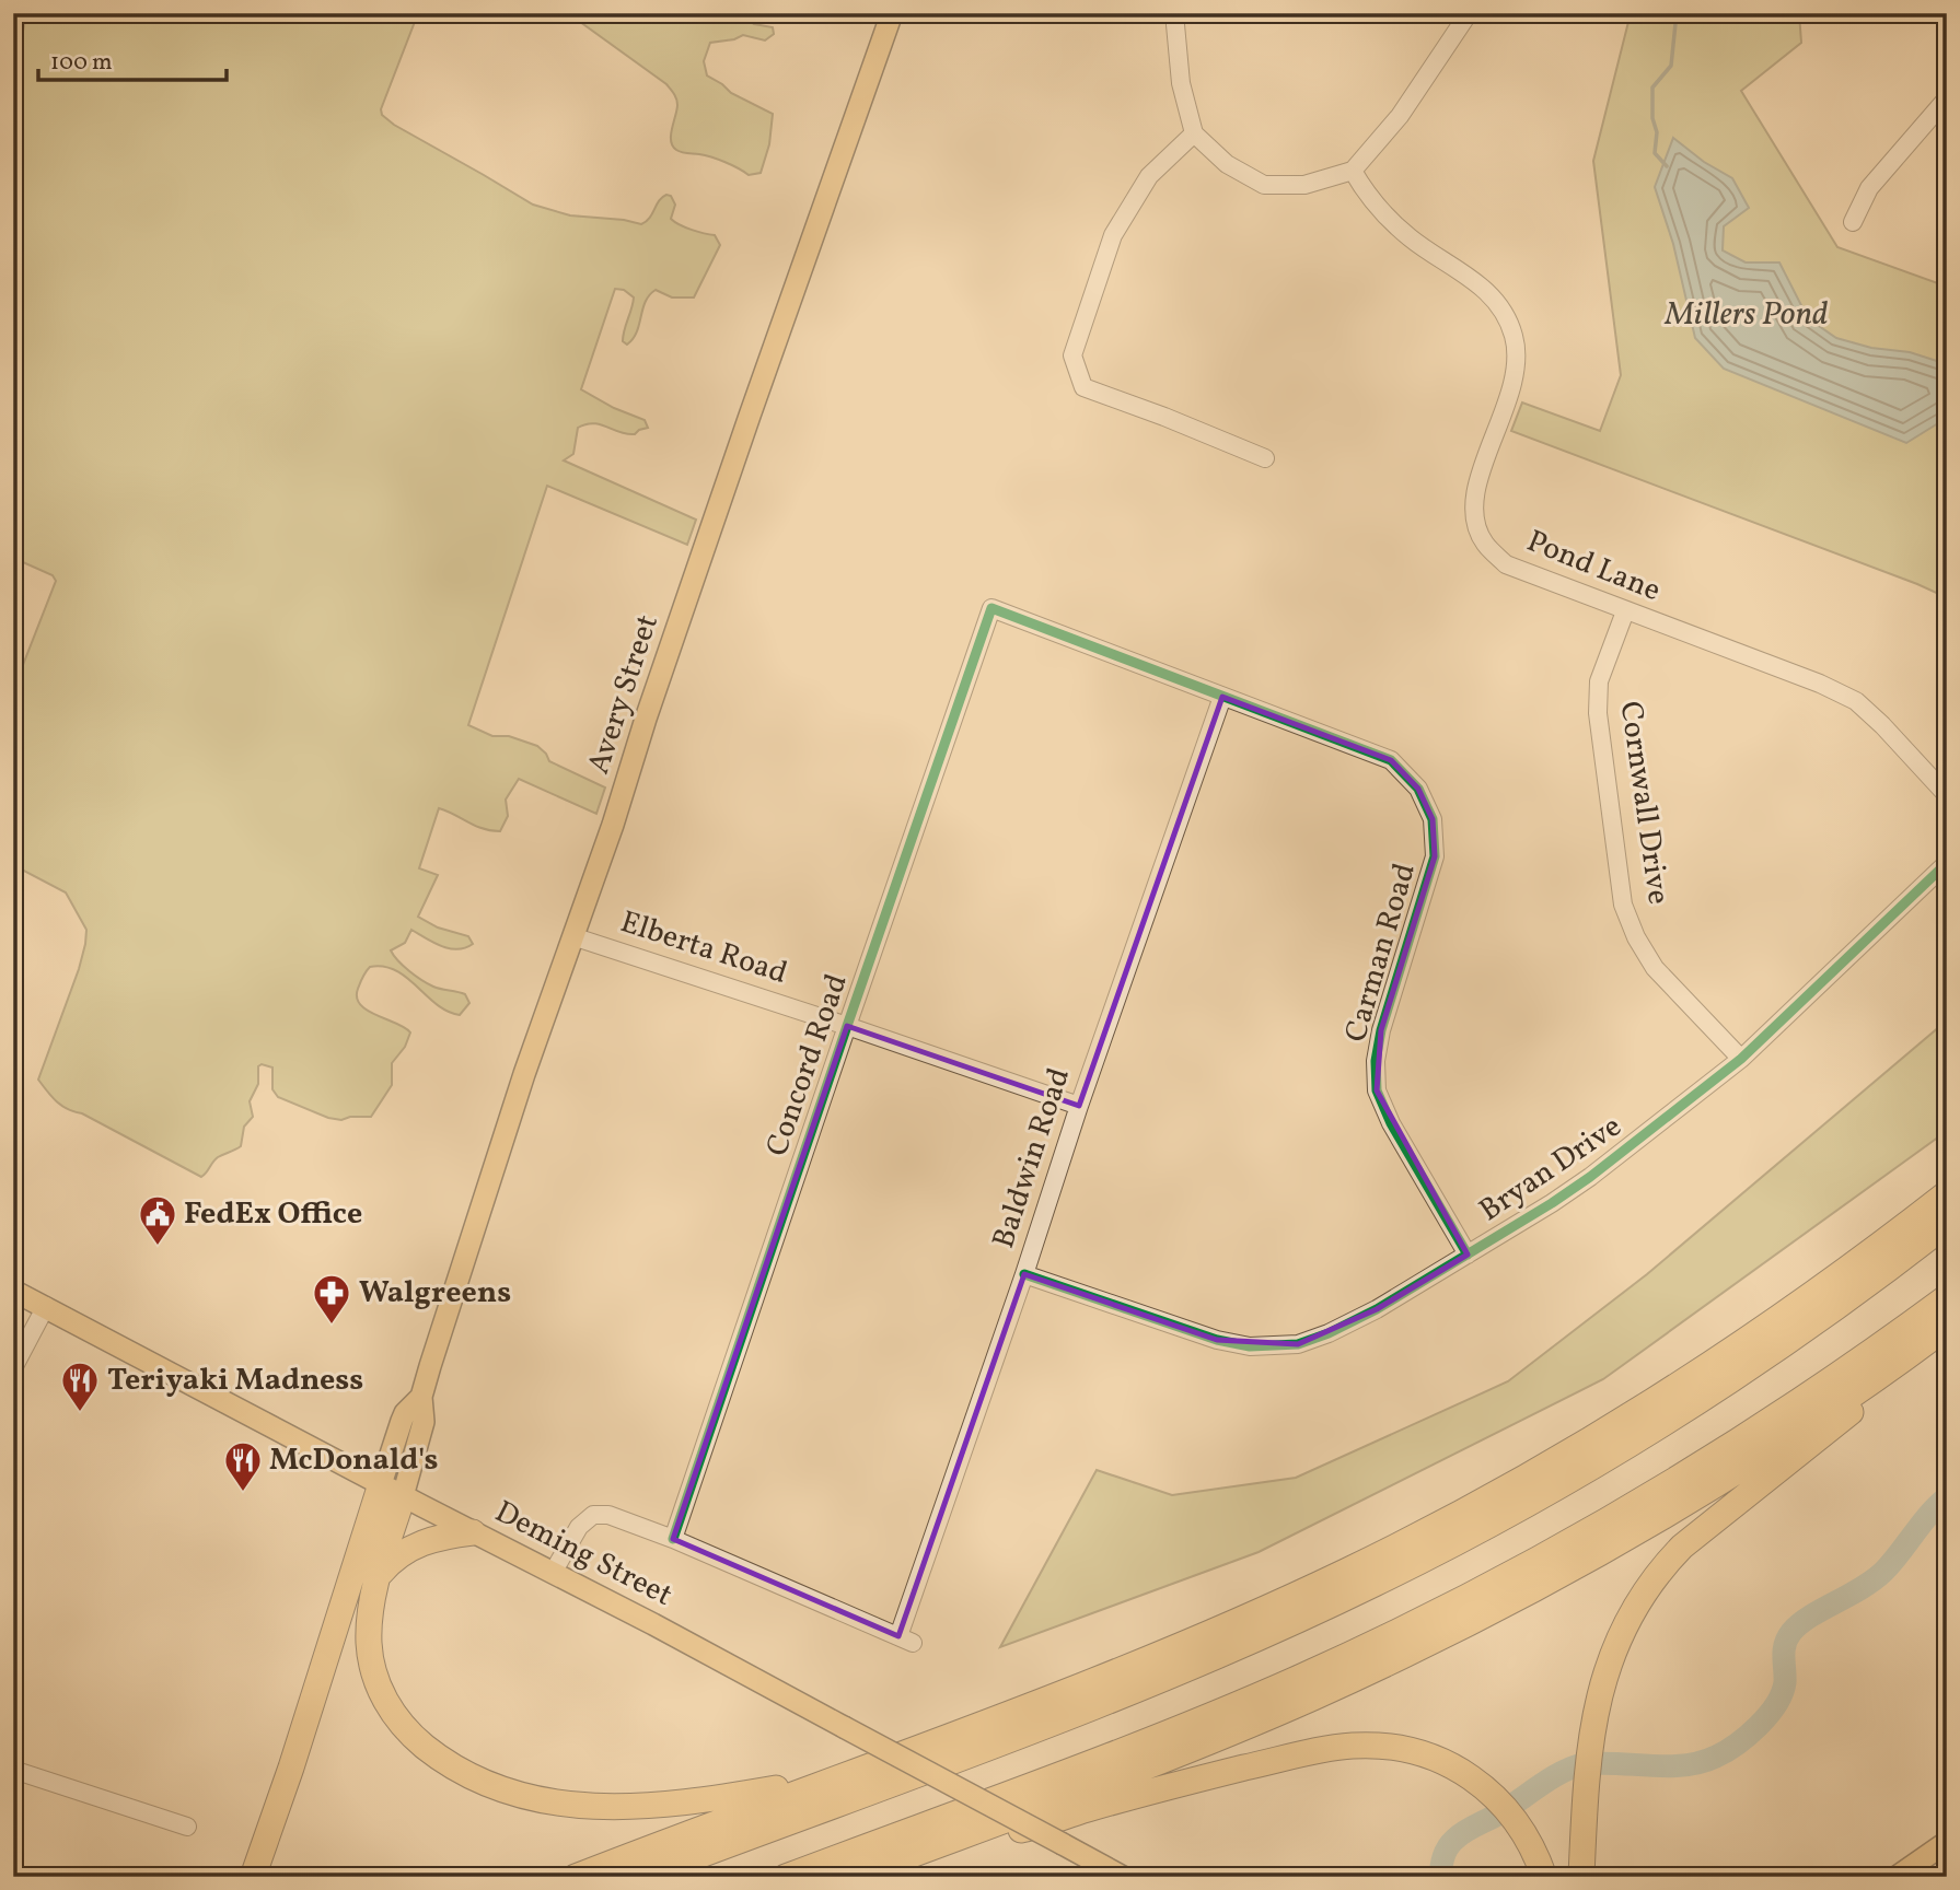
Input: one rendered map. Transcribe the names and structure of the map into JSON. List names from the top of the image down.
{
  "streets": {
    "main road": ["Avery Street", "Deming Street"],
    "street": [
      "Pond Lane",
      "Cornwall Drive",
      "Elberta Road",
      "Carman Road",
      "Concord Road",
      "Baldwin Road",
      "Bryan Drive"
    ]
  },
  "crossings": [
    ["Pond Lane", "Cornwall Drive"],
    ["Avery Street", "Elberta Road"],
    ["Avery Street", "Deming Street"],
    ["Cornwall Drive", "Bryan Drive"],
    ["Elberta Road", "Concord Road"],
    ["Elberta Road", "Baldwin Road"],
    ["Carman Road", "Concord Road"],
    ["Carman Road", "Baldwin Road"],
    ["Carman Road", "Bryan Drive"],
    ["Concord Road", "Baldwin Road"],
    ["Baldwin Road", "Bryan Drive"]
  ],
  "water": ["Millers Pond"],
  "places": {
    "public building": ["FedEx Office"],
    "pharmacy": ["Walgreens"],
    "restaurant": ["Teriyaki Madness", "McDonald's"]
  },
  "scale_bar": "100 m"
}
